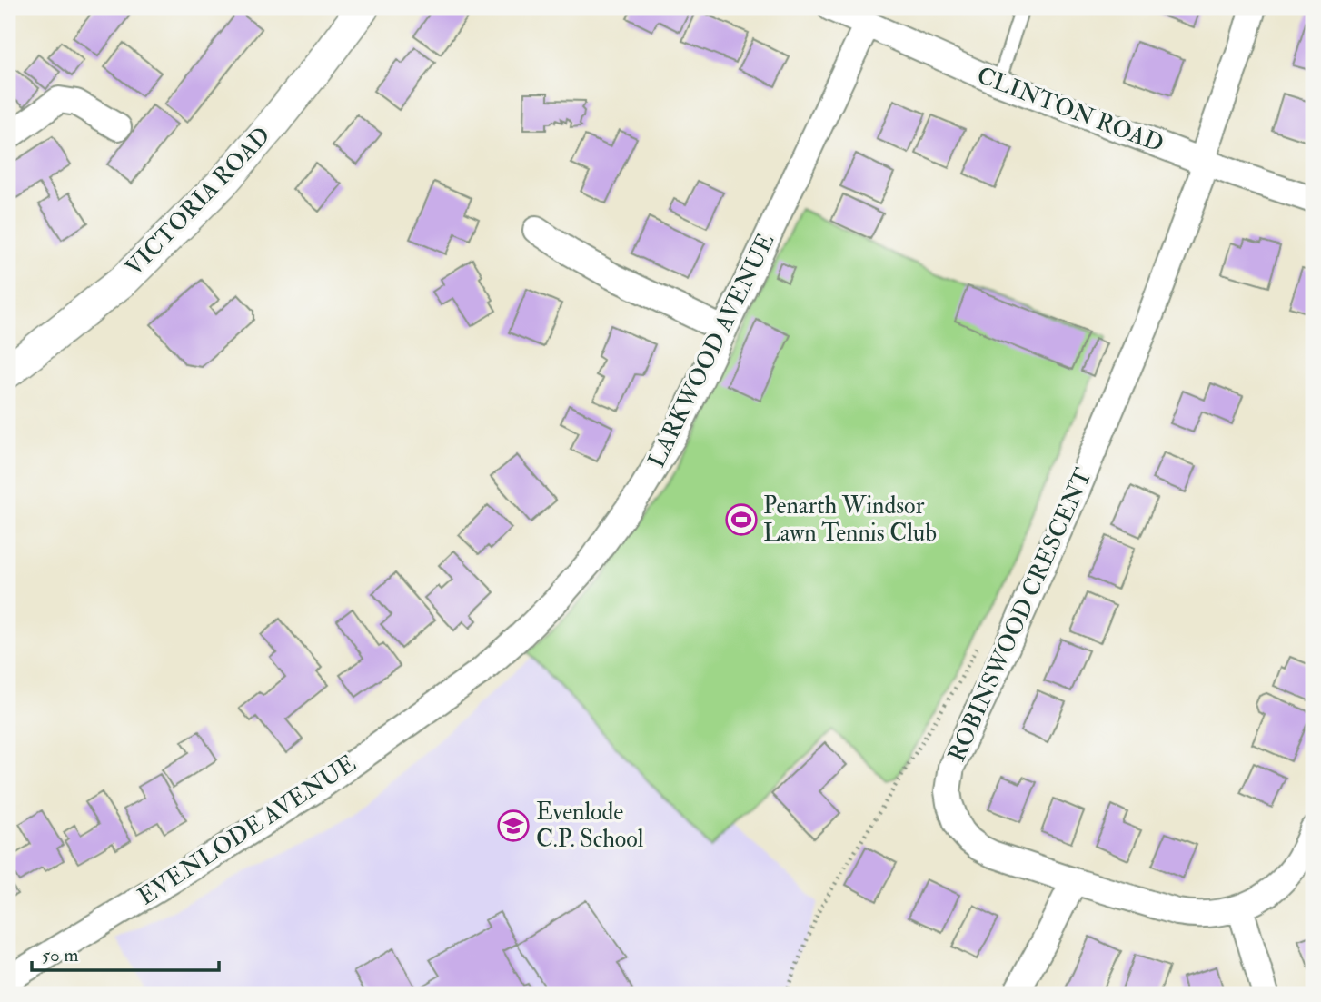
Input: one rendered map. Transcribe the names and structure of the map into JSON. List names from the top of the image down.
{
  "streets": {
    "street": [
      "CLINTON ROAD",
      "VICTORIA ROAD",
      "LARKWOOD AVENUE",
      "ROBINSWOOD CRESCENT",
      "EVENLODE AVENUE"
    ]
  },
  "crossings": [
    ["CLINTON ROAD", "LARKWOOD AVENUE"],
    ["CLINTON ROAD", "ROBINSWOOD CRESCENT"],
    ["LARKWOOD AVENUE", "EVENLODE AVENUE"]
  ],
  "places": {
    "sports": ["Penarth Windsor Lawn Tennis Club"],
    "school or university": ["Evenlode C.P. School"]
  },
  "scale_bar": "50 m"
}
